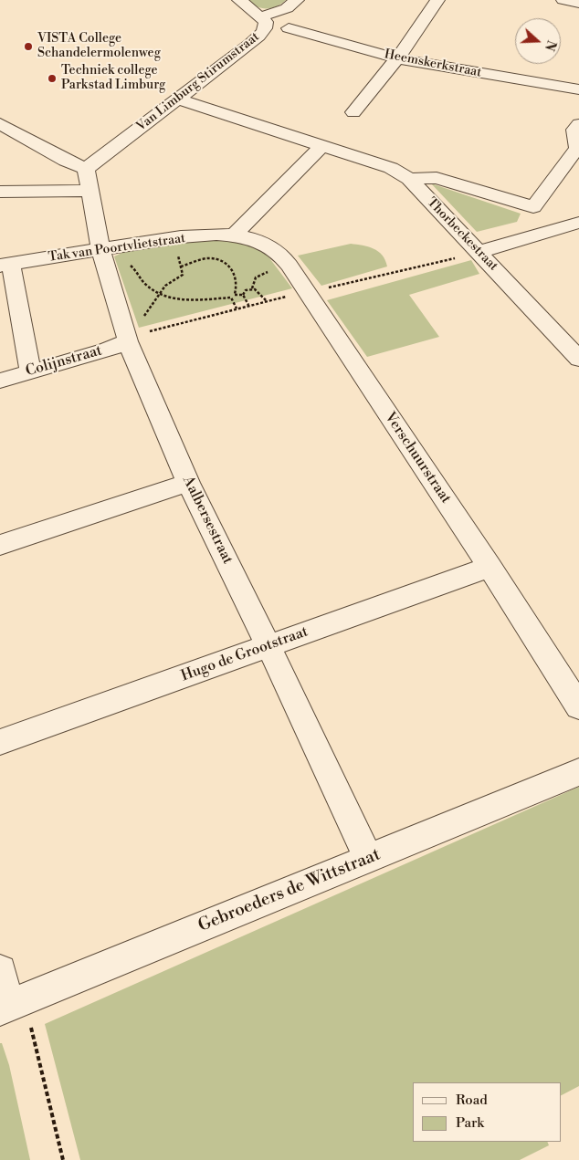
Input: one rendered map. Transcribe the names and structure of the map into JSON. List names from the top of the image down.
{
  "streets": {
    "street": [
      "Heemskerkstraat",
      "Van Limburg Stirumstraat",
      "Thorbeckestraat",
      "Tak van Poortvlietstraat",
      "Colijnstraat",
      "Verschuurstraat",
      "Aalbersestraat",
      "Hugo de Grootstraat",
      "Gebroeders de Wittstraat"
    ]
  },
  "crossings": [
    ["Van Limburg Stirumstraat", "Thorbeckestraat"],
    ["Van Limburg Stirumstraat", "Aalbersestraat"],
    ["Tak van Poortvlietstraat", "Verschuurstraat"],
    ["Tak van Poortvlietstraat", "Aalbersestraat"],
    ["Colijnstraat", "Aalbersestraat"],
    ["Verschuurstraat", "Hugo de Grootstraat"],
    ["Aalbersestraat", "Hugo de Grootstraat"],
    ["Aalbersestraat", "Gebroeders de Wittstraat"]
  ],
  "places": ["VISTA College Schandelermolenweg", "Techniek college Parkstad Limburg"],
  "legend": ["Road", "Park"],
  "north": "right"
}
